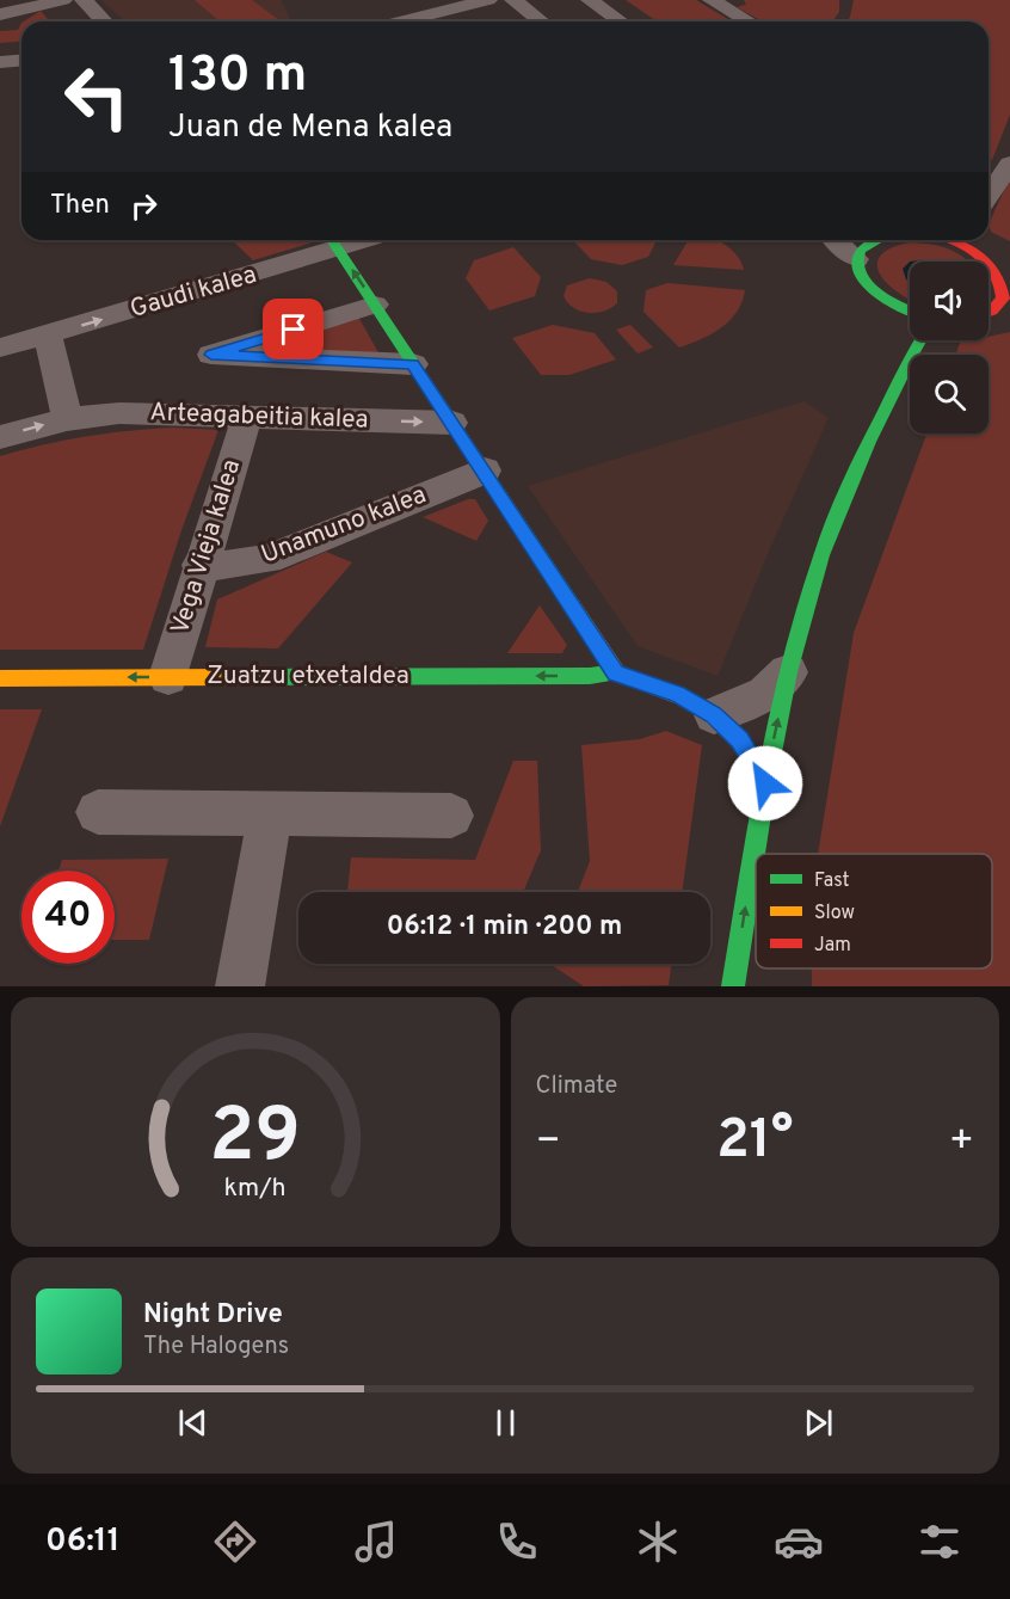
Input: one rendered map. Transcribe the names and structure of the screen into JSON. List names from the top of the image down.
{
  "streets": {
    "street": [
      "Gaudi kalea",
      "Arteagabeitia kalea",
      "Unamuno kalea",
      "Vega Vieja kalea",
      "Zuatzu etxetaldea"
    ]
  },
  "crossings": [
    ["Arteagabeitia kalea", "Vega Vieja kalea"],
    ["Unamuno kalea", "Vega Vieja kalea"],
    ["Vega Vieja kalea", "Zuatzu etxetaldea"]
  ],
  "one_way": ["Gaudi kalea", "Arteagabeitia kalea"],
  "legend": ["Fast", "Slow", "Jam"],
  "page": {
    "turn": ["130 m", "Juan de Mena kalea"],
    "then": "Then",
    "limit": "40",
    "trip": "06:12 · 1 min · 200 m",
    "tile": "Climate",
    "heat": ["−", "21°", "+"],
    "song": ["Night Drive", "The Halogens"],
    "tabs": "06:11",
    "gauge": ["29", "km/h"]
  }
}
